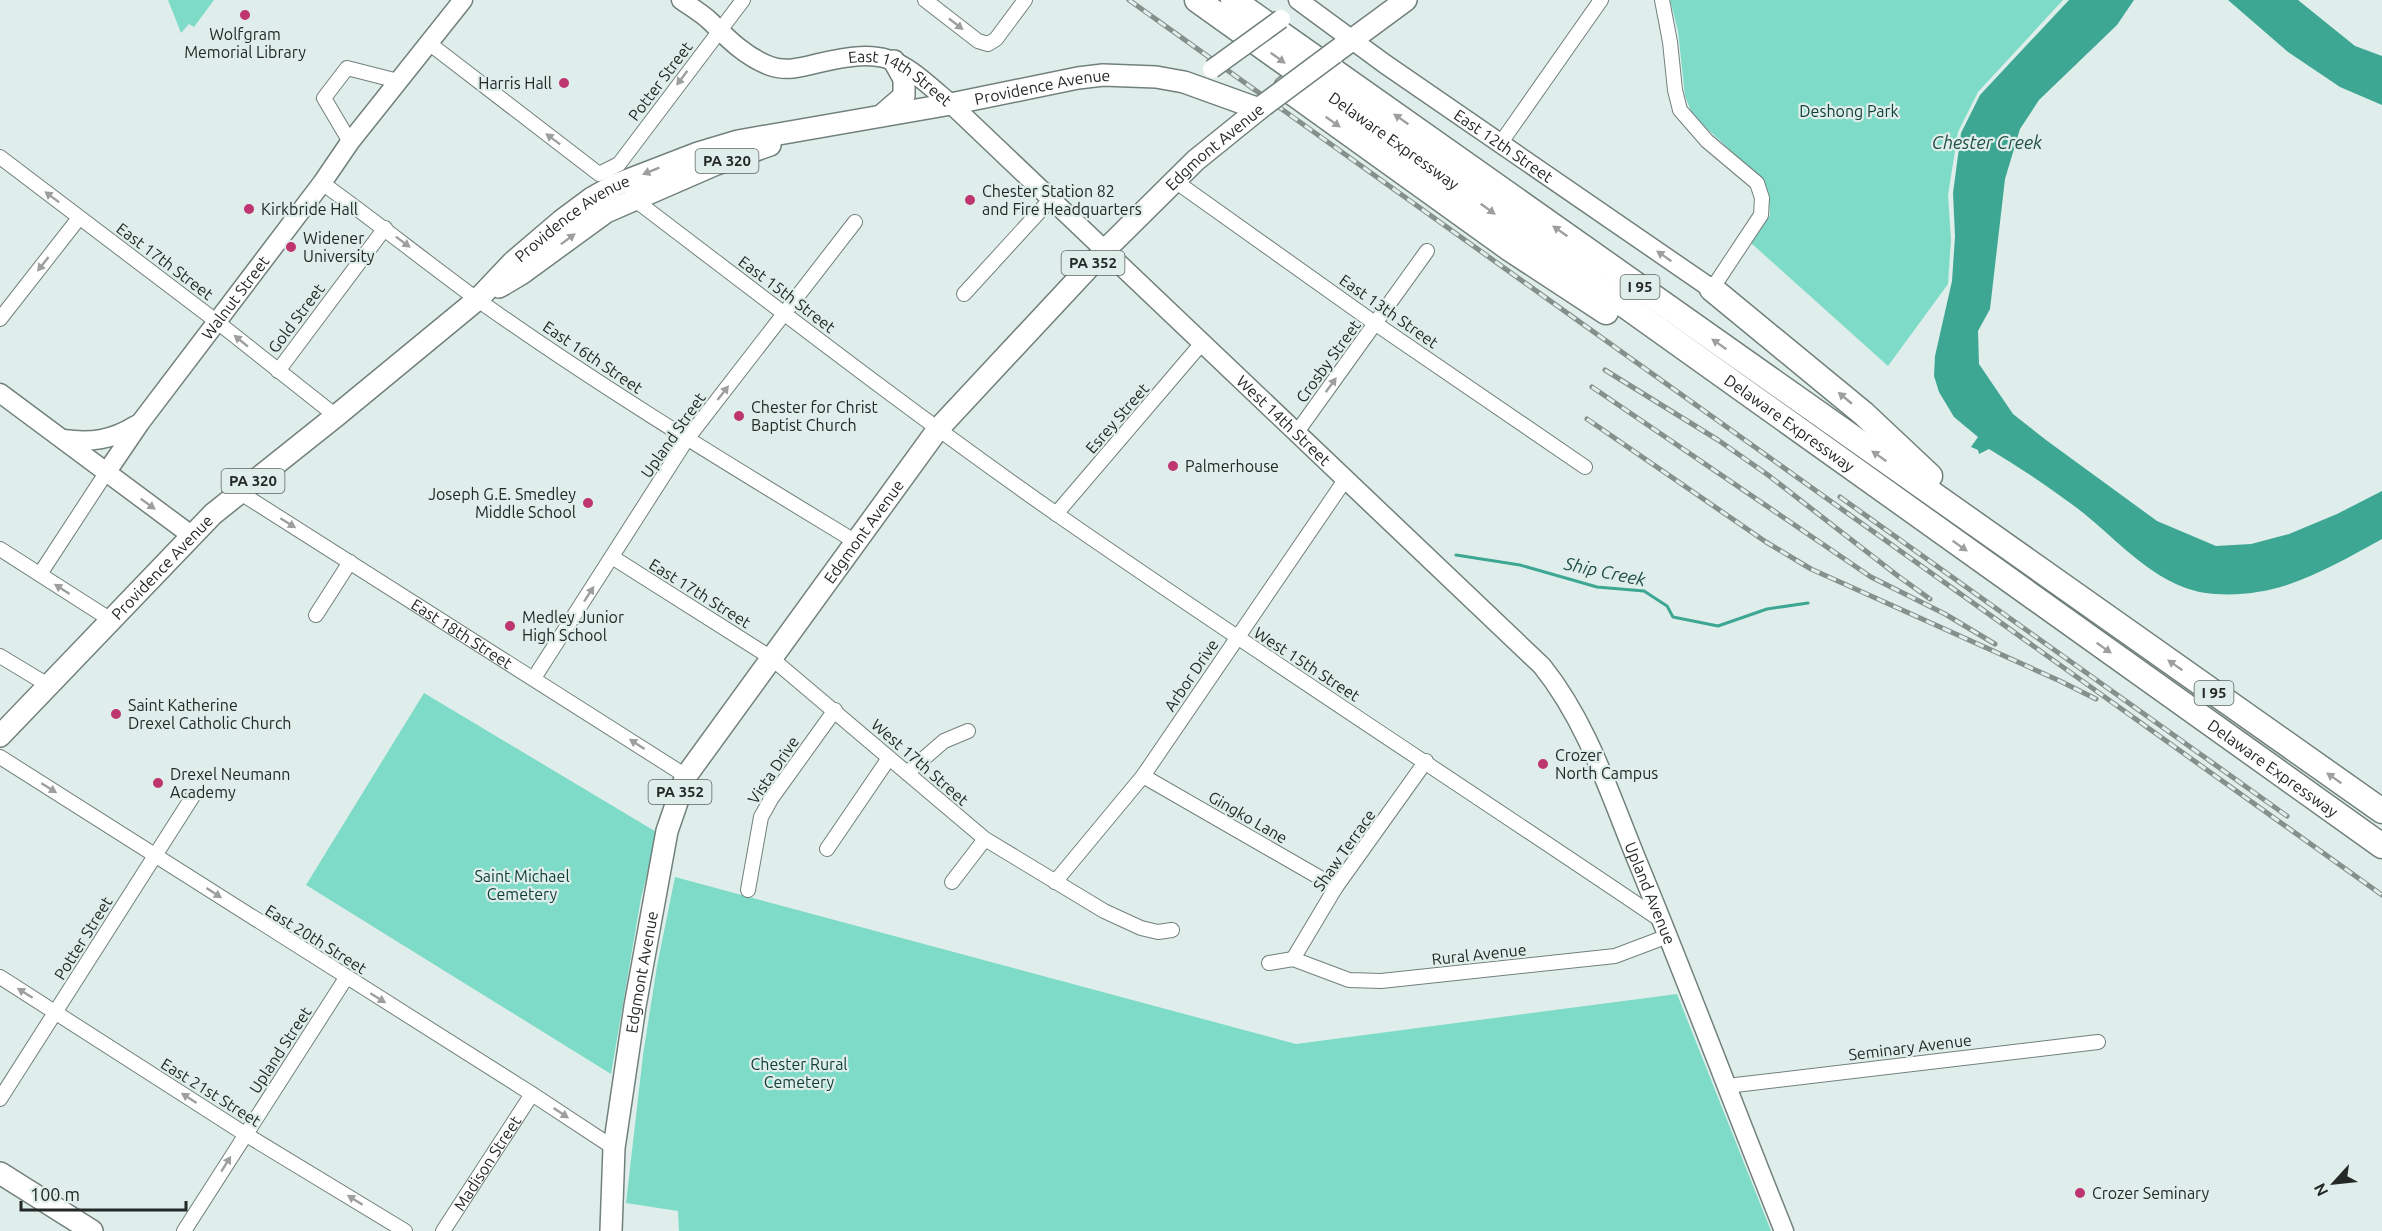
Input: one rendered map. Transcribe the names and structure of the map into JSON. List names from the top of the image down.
{
  "streets": {
    "highway": ["Delaware Expressway", "I 95"],
    "main road": [
      "Providence Avenue",
      "Edgmont Avenue",
      "PA 320",
      "PA 352"
    ],
    "street": [
      "Potter Street",
      "East 14th Street",
      "East 12th Street",
      "East 17th Street",
      "East 15th Street",
      "Walnut Street",
      "East 13th Street",
      "Gold Street",
      "East 16th Street",
      "Crosby Street",
      "Esrey Street",
      "West 14th Street",
      "Upland Street",
      "East 18th Street",
      "West 15th Street",
      "Arbor Drive",
      "West 17th Street",
      "Vista Drive",
      "Gingko Lane",
      "Shaw Terrace",
      "Upland Avenue",
      "East 20th Street",
      "Rural Avenue",
      "Seminary Avenue",
      "East 21st Street",
      "Madison Street"
    ]
  },
  "crossings": [
    ["Potter Street", "East 14th Street"],
    ["Potter Street", "Providence Avenue"],
    ["Potter Street", "East 15th Street"],
    ["Potter Street", "East 20th Street"],
    ["Potter Street", "East 21st Street"],
    ["East 14th Street", "Providence Avenue"],
    ["East 14th Street", "Edgmont Avenue"],
    ["East 14th Street", "West 14th Street"],
    ["Providence Avenue", "Edgmont Avenue"],
    ["Providence Avenue", "East 17th Street"],
    ["Providence Avenue", "East 15th Street"],
    ["Providence Avenue", "East 16th Street"],
    ["Providence Avenue", "East 18th Street"],
    ["East 12th Street", "Edgmont Avenue"],
    ["Edgmont Avenue", "East 17th Street"],
    ["Edgmont Avenue", "East 15th Street"],
    ["Edgmont Avenue", "East 13th Street"],
    ["Edgmont Avenue", "East 16th Street"],
    ["Edgmont Avenue", "West 14th Street"],
    ["Edgmont Avenue", "East 18th Street"],
    ["Edgmont Avenue", "West 15th Street"],
    ["Edgmont Avenue", "West 17th Street"],
    ["Edgmont Avenue", "East 20th Street"],
    ["East 17th Street", "Walnut Street"],
    ["East 17th Street", "Gold Street"],
    ["East 17th Street", "Upland Street"],
    ["East 17th Street", "West 17th Street"],
    ["East 15th Street", "Walnut Street"],
    ["East 15th Street", "Upland Street"],
    ["East 15th Street", "West 15th Street"],
    ["Walnut Street", "East 16th Street"],
    ["East 13th Street", "Crosby Street"],
    ["Gold Street", "East 16th Street"],
    ["East 16th Street", "Upland Street"],
    ["Crosby Street", "West 14th Street"],
    ["Esrey Street", "West 14th Street"],
    ["Esrey Street", "West 15th Street"],
    ["West 14th Street", "Arbor Drive"],
    ["West 14th Street", "Upland Avenue"],
    ["Upland Street", "East 18th Street"],
    ["Upland Street", "East 20th Street"],
    ["Upland Street", "East 21st Street"],
    ["West 15th Street", "Arbor Drive"],
    ["West 15th Street", "Shaw Terrace"],
    ["West 15th Street", "Upland Avenue"],
    ["West 15th Street", "Rural Avenue"],
    ["Arbor Drive", "West 17th Street"],
    ["Arbor Drive", "Gingko Lane"],
    ["West 17th Street", "Vista Drive"],
    ["Gingko Lane", "Shaw Terrace"],
    ["Shaw Terrace", "Rural Avenue"],
    ["Upland Avenue", "Rural Avenue"],
    ["Upland Avenue", "Seminary Avenue"],
    ["East 20th Street", "Madison Street"]
  ],
  "one_way": [
    "East 12th Street",
    "East 15th Street",
    "Crosby Street",
    "Upland Street",
    "East 20th Street",
    "East 21st Street"
  ],
  "water": ["Chester Creek", "Ship Creek"],
  "parks": ["Deshong Park", "Saint Michael Cemetery", "Chester Rural Cemetery"],
  "places": [
    "Wolfgram Memorial Library",
    "Harris Hall",
    "Chester Station 82 and Fire Headquarters",
    "Kirkbride Hall",
    "Widener University",
    "Chester for Christ Baptist Church",
    "Palmerhouse",
    "Joseph G.E. Smedley Middle School",
    "Medley Junior High School",
    "Saint Katherine Drexel Catholic Church",
    "Crozer North Campus",
    "Drexel Neumann Academy",
    "Crozer Seminary"
  ],
  "scale_bar": "100 m",
  "north": "bottom left"
}
